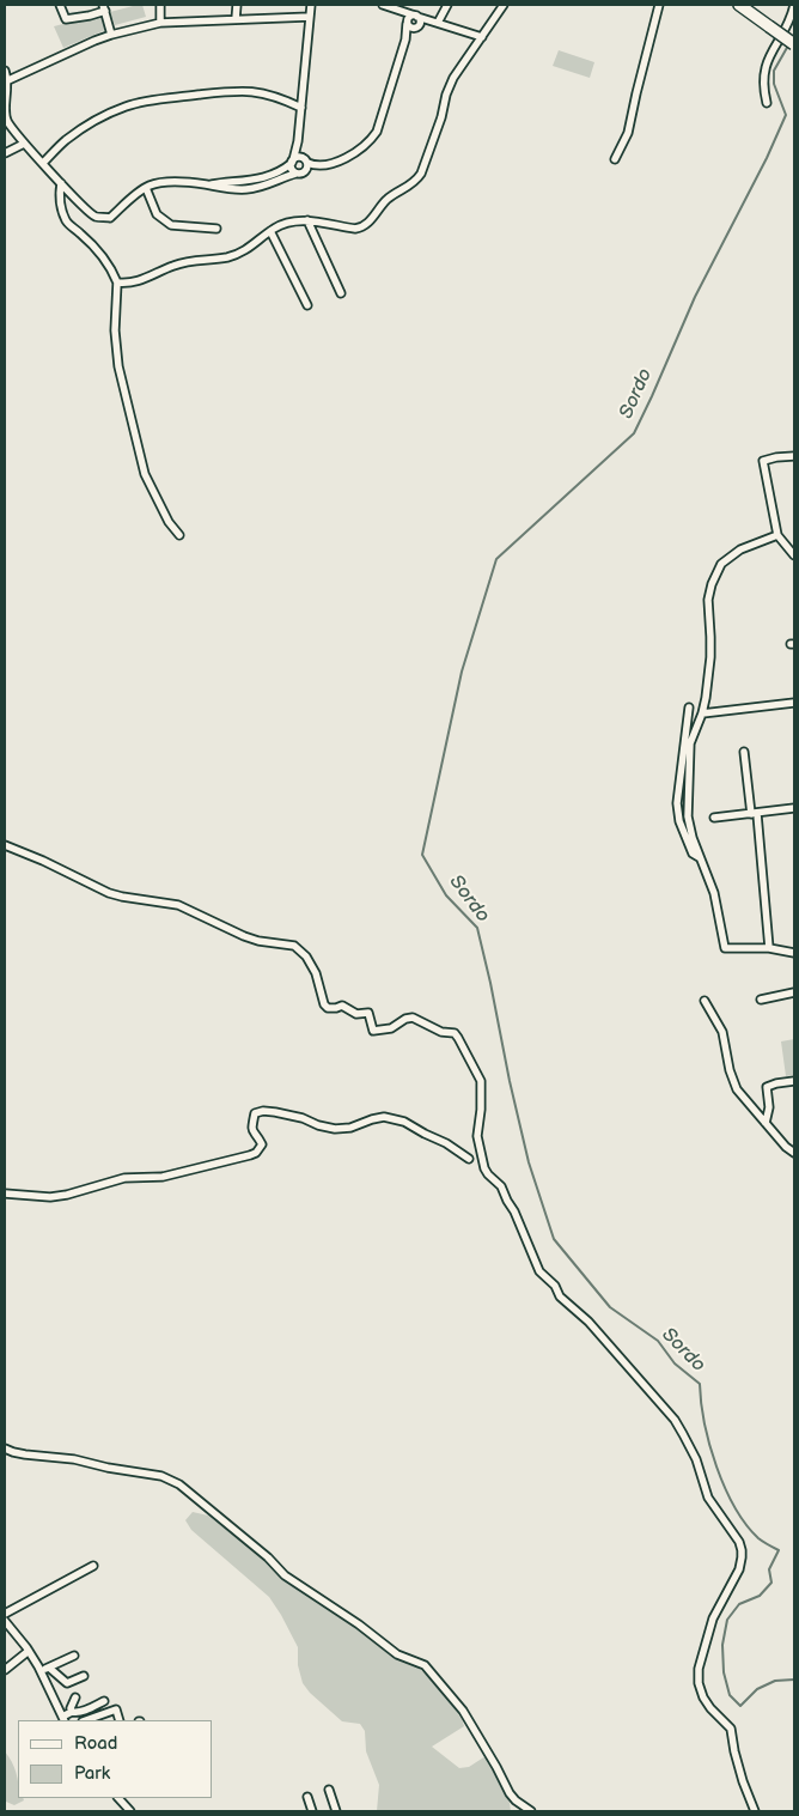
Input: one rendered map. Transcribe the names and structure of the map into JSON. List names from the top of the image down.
{
  "water": ["Sordo"],
  "legend": ["Road", "Park"]
}
